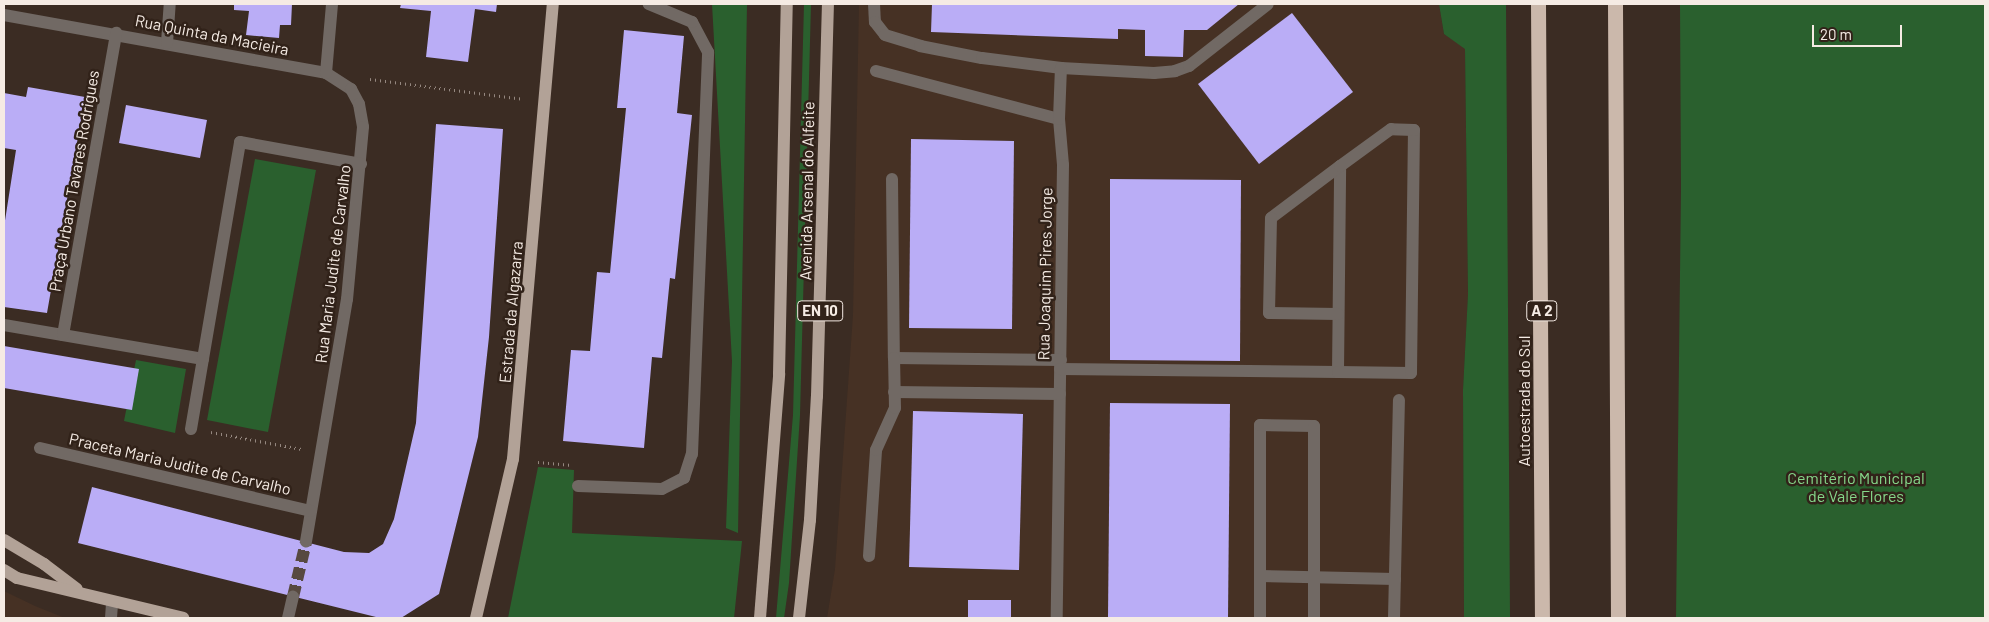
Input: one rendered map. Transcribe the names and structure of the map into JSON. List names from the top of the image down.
{
  "streets": {
    "highway": ["A 2", "Autoestrada do Sul"],
    "main road": ["Avenida Arsenal do Alfeite", "EN 10", "Estrada da Algazarra"],
    "street": [
      "Rua Quinta da Macieira",
      "Praça Urbano Tavares Rodrigues",
      "Rua Maria Judite de Carvalho",
      "Rua Joaquim Pires Jorge",
      "Praceta Maria Judite de Carvalho"
    ]
  },
  "crossings": [
    ["Rua Quinta da Macieira", "Praça Urbano Tavares Rodrigues"],
    ["Rua Quinta da Macieira", "Rua Maria Judite de Carvalho"],
    ["Rua Maria Judite de Carvalho", "Praceta Maria Judite de Carvalho"]
  ],
  "parks": ["Cemitério Municipal de Vale Flores"],
  "scale_bar": "20 m"
}
